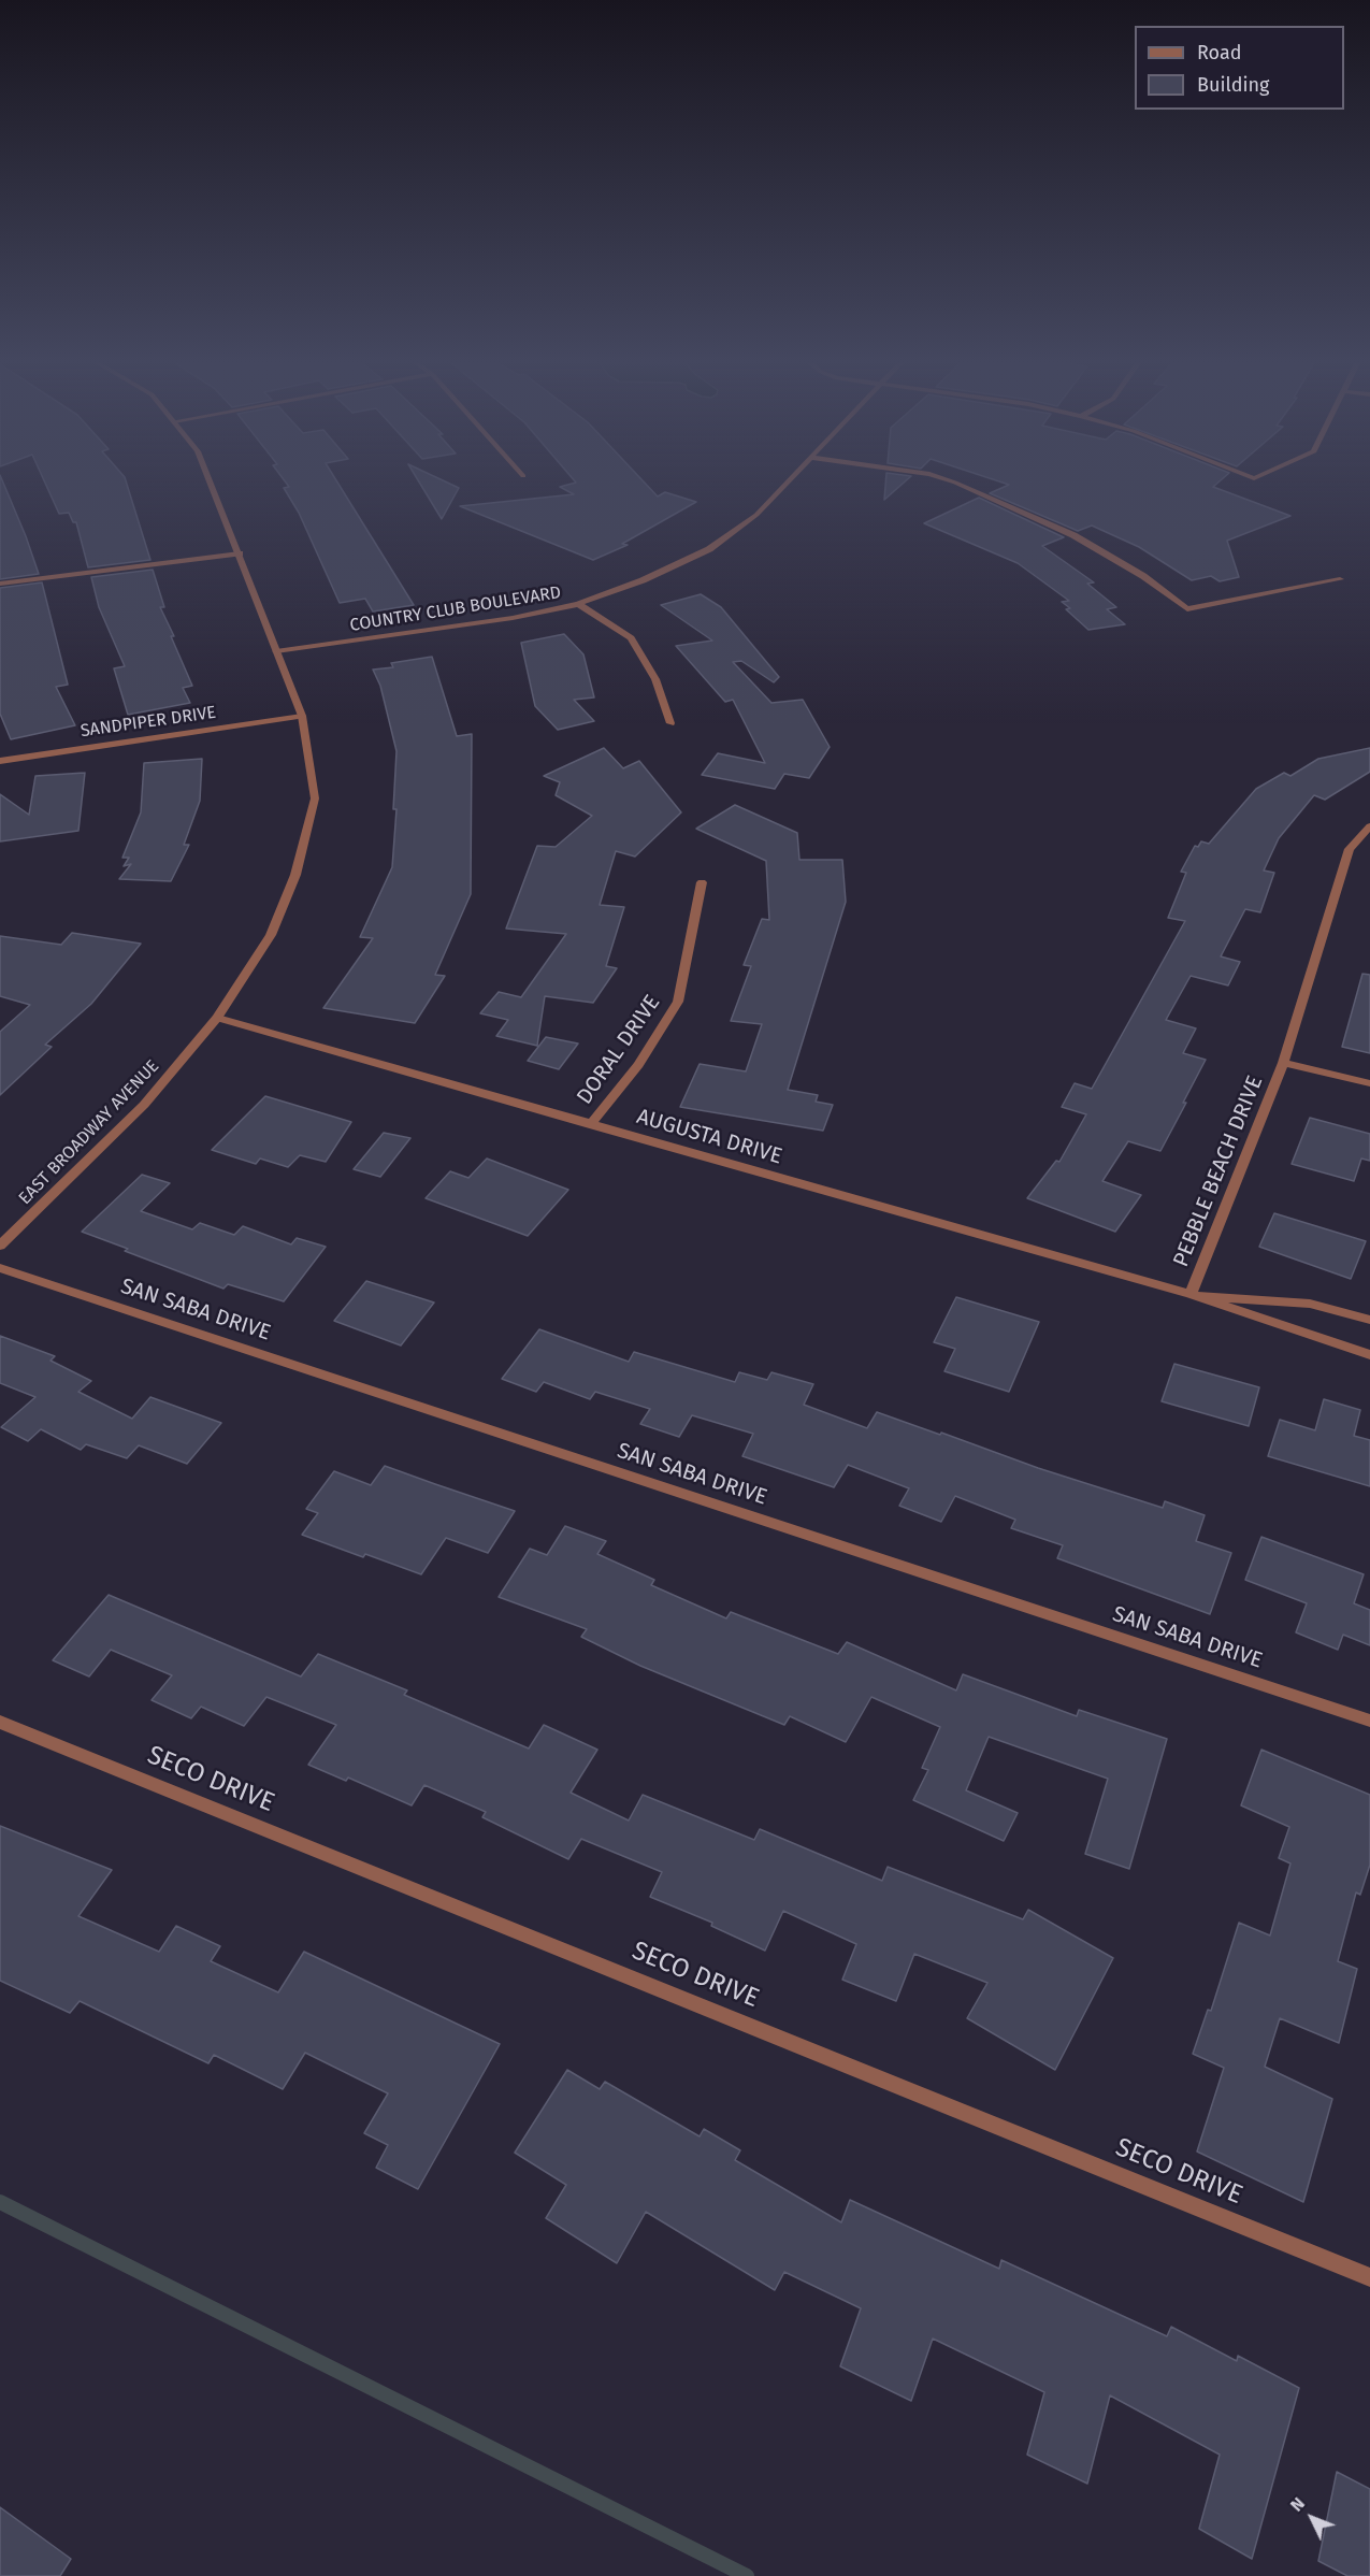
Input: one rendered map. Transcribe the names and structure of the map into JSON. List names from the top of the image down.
{
  "streets": {
    "street": [
      "COUNTRY CLUB BOULEVARD",
      "SANDPIPER DRIVE",
      "DORAL DRIVE",
      "EAST BROADWAY AVENUE",
      "AUGUSTA DRIVE",
      "PEBBLE BEACH DRIVE",
      "SAN SABA DRIVE",
      "SECO DRIVE"
    ]
  },
  "crossings": [
    ["COUNTRY CLUB BOULEVARD", "EAST BROADWAY AVENUE"],
    ["SANDPIPER DRIVE", "EAST BROADWAY AVENUE"],
    ["DORAL DRIVE", "AUGUSTA DRIVE"],
    ["EAST BROADWAY AVENUE", "AUGUSTA DRIVE"],
    ["AUGUSTA DRIVE", "PEBBLE BEACH DRIVE"]
  ],
  "legend": ["Road", "Building"],
  "north": "top left"
}
